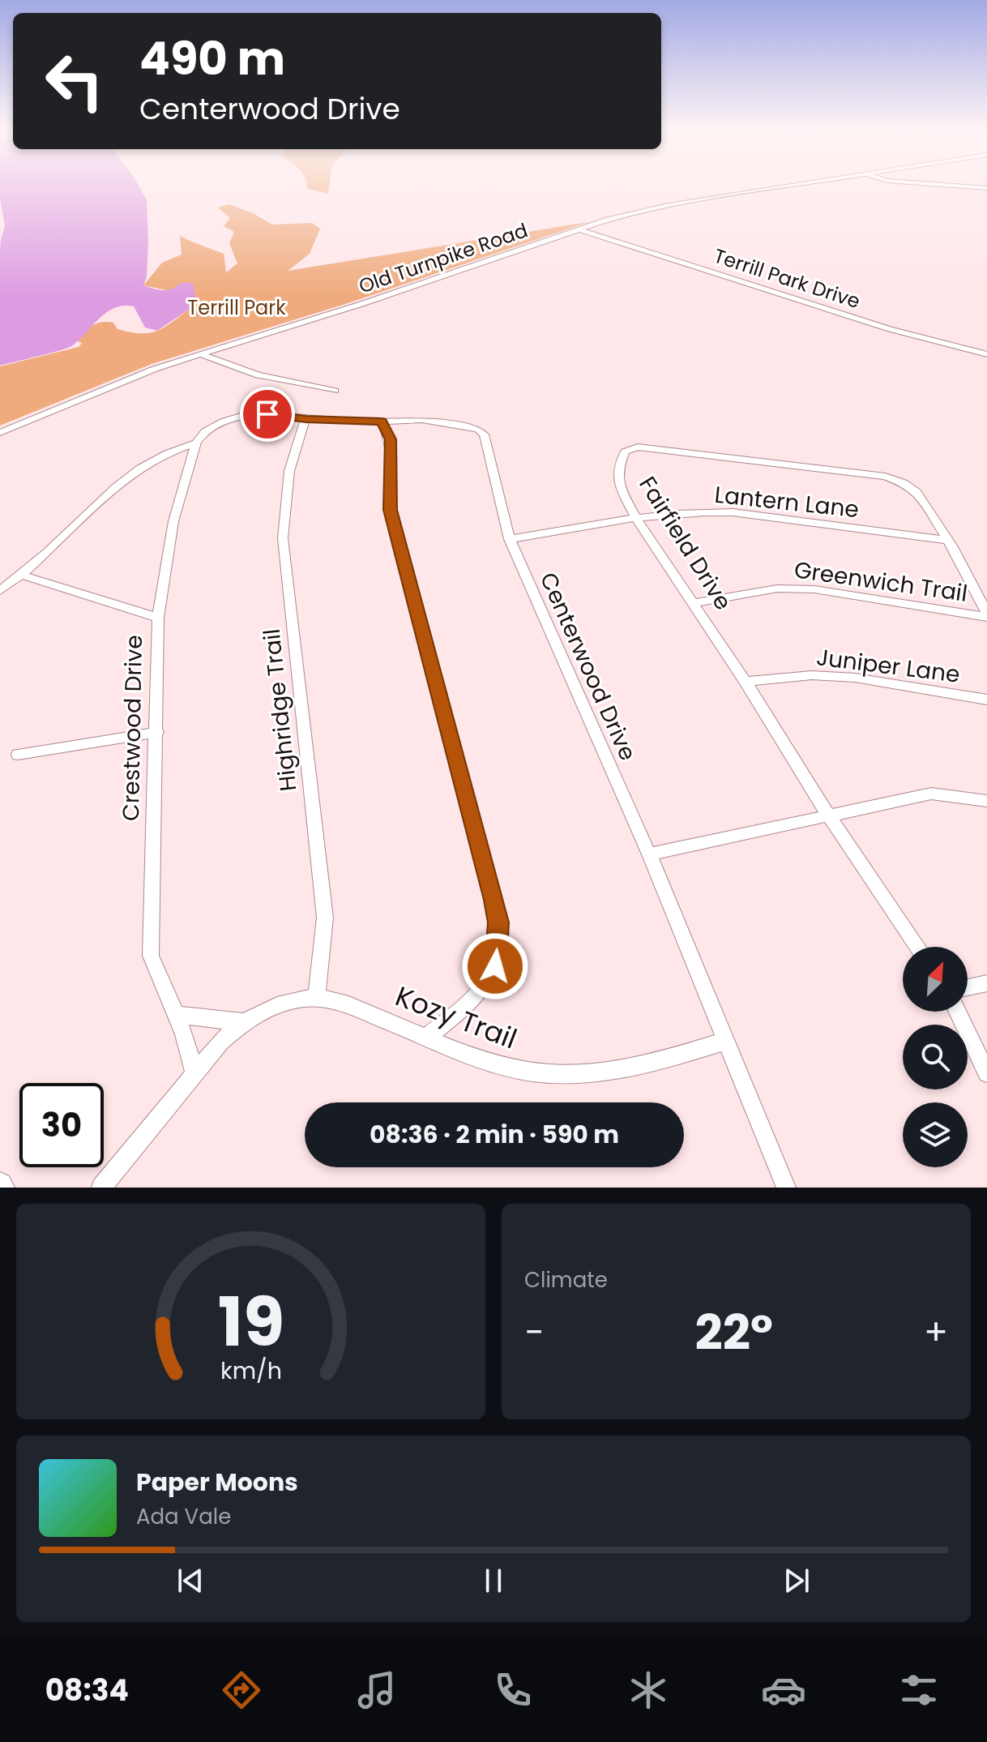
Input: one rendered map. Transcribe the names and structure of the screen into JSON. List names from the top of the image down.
{
  "streets": {
    "street": [
      "Old Turnpike Road",
      "Terrill Park Drive",
      "Lantern Lane",
      "Fairfield Drive",
      "Greenwich Trail",
      "Juniper Lane",
      "Centerwood Drive",
      "Highridge Trail",
      "Crestwood Drive",
      "Kozy Trail"
    ]
  },
  "crossings": [
    ["Old Turnpike Road", "Terrill Park Drive"],
    ["Lantern Lane", "Fairfield Drive"],
    ["Lantern Lane", "Centerwood Drive"],
    ["Fairfield Drive", "Greenwich Trail"],
    ["Fairfield Drive", "Juniper Lane"],
    ["Centerwood Drive", "Highridge Trail"],
    ["Centerwood Drive", "Crestwood Drive"],
    ["Centerwood Drive", "Kozy Trail"],
    ["Highridge Trail", "Kozy Trail"],
    ["Crestwood Drive", "Kozy Trail"]
  ],
  "parks": ["Terrill Park"],
  "north": "top right",
  "page": {
    "turn": ["490 m", "Centerwood Drive"],
    "limit": "30",
    "trip": "08:36 · 2 min · 590 m",
    "tile": "Climate",
    "heat": ["−", "22°", "+"],
    "song": ["Paper Moons", "Ada Vale"],
    "tabs": "08:34",
    "gauge": ["19", "km/h"]
  }
}
